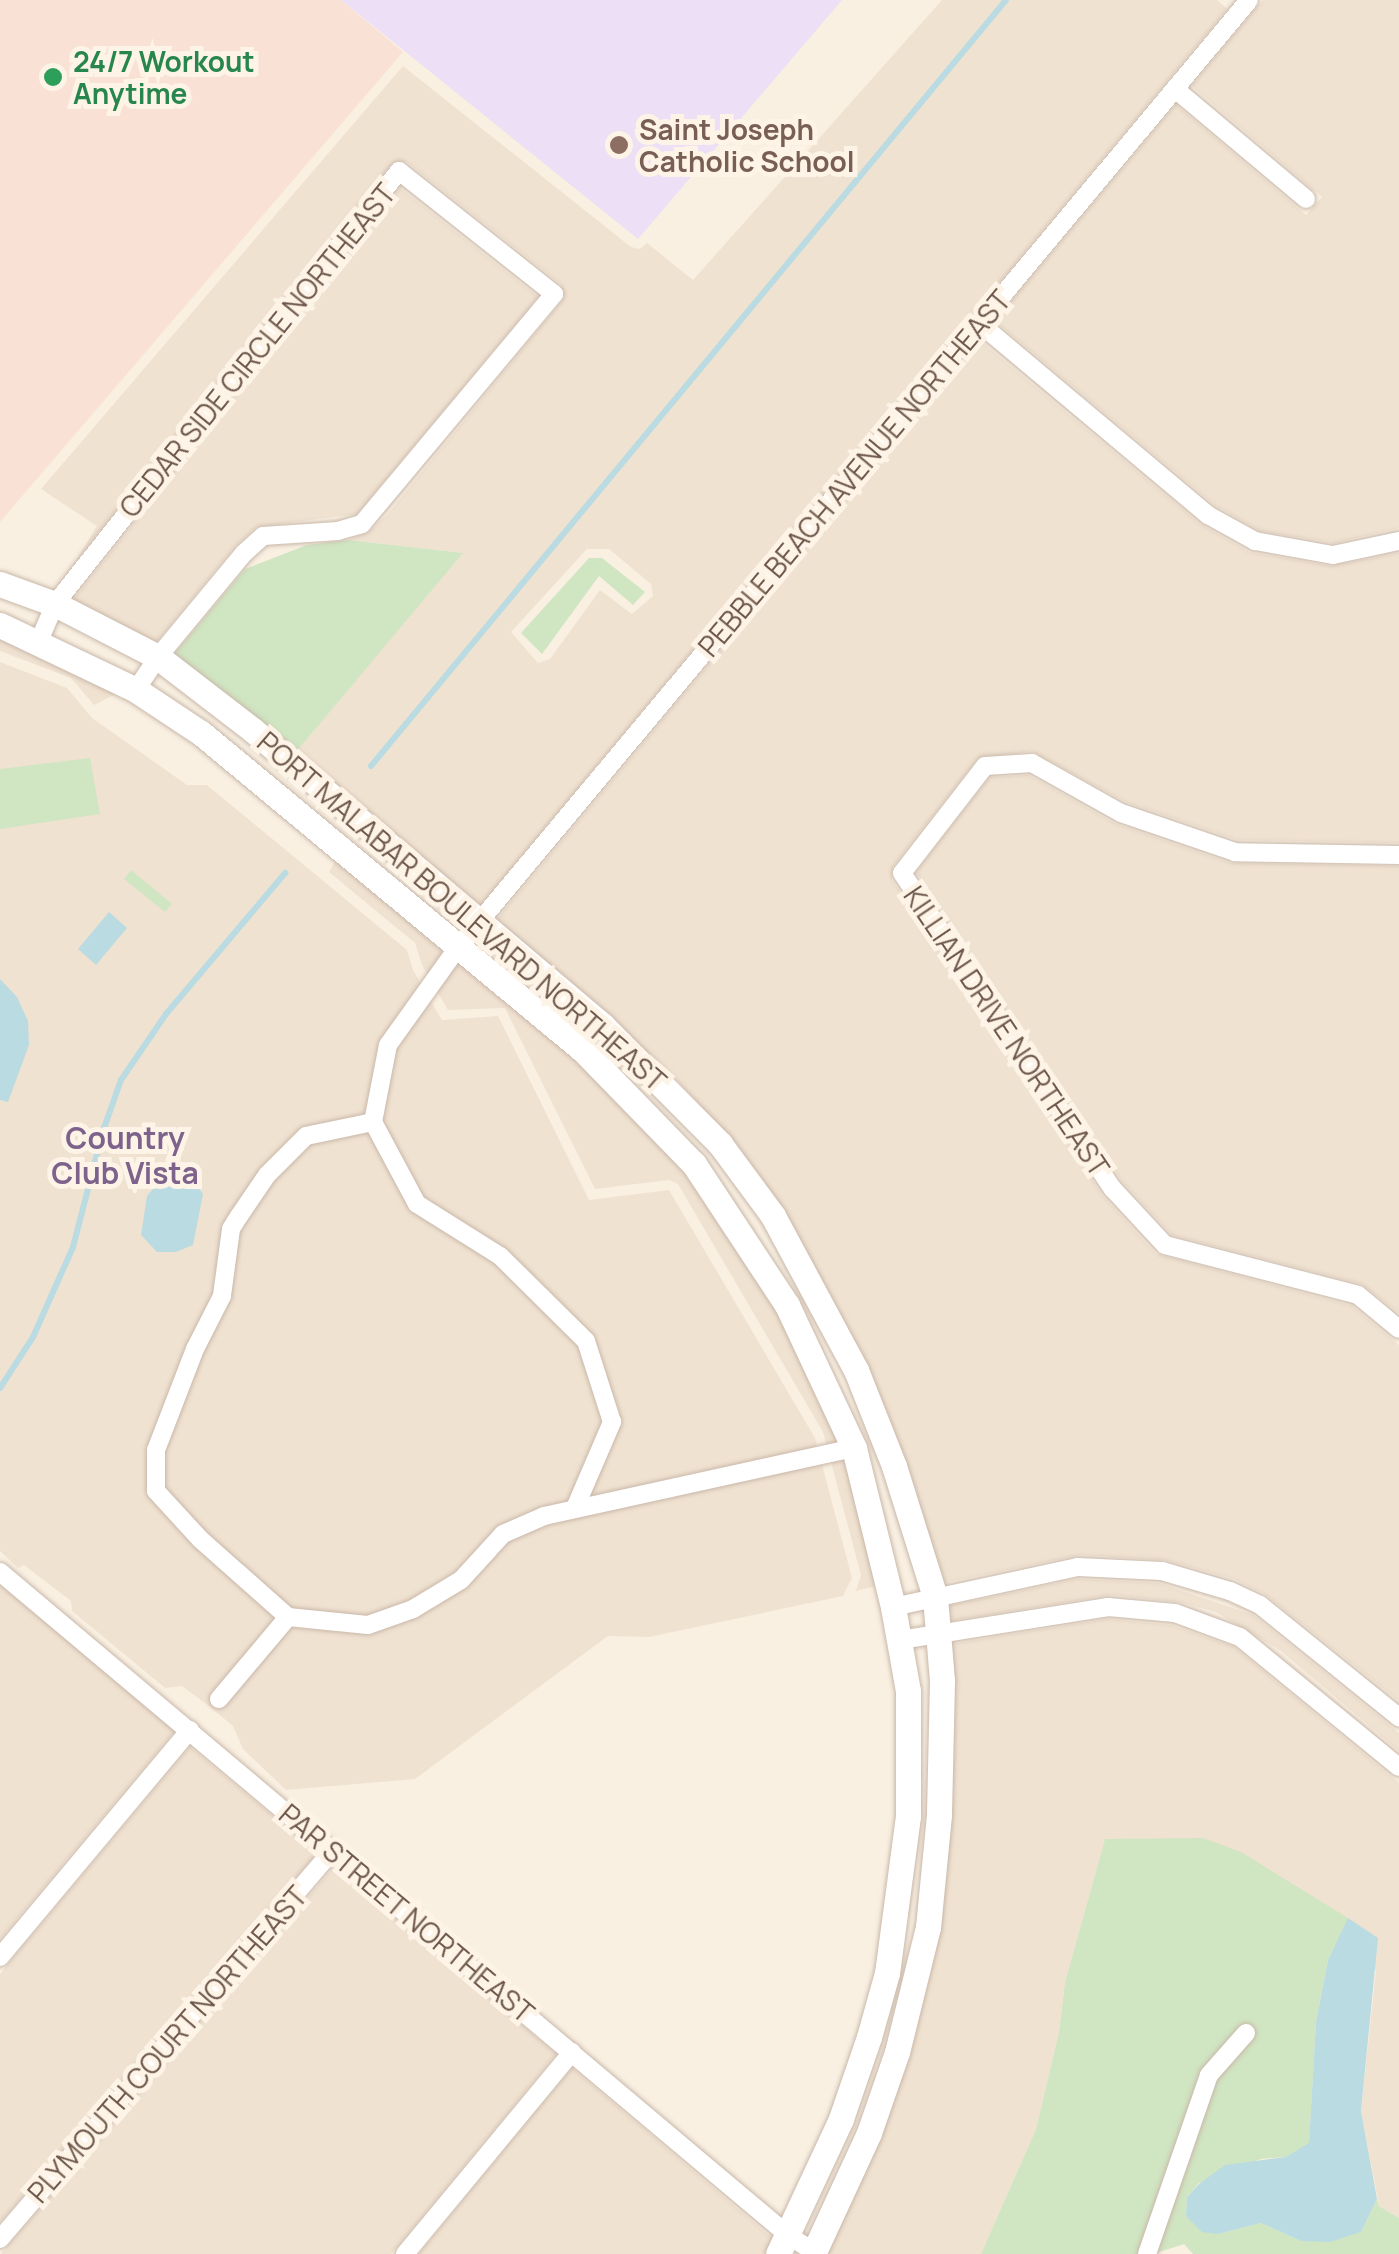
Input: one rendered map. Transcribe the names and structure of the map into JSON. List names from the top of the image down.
{
  "streets": {
    "street": [
      "CEDAR SIDE CIRCLE NORTHEAST",
      "PEBBLE BEACH AVENUE NORTHEAST",
      "PORT MALABAR BOULEVARD NORTHEAST",
      "KILLIAN DRIVE NORTHEAST",
      "PAR STREET NORTHEAST",
      "PLYMOUTH COURT NORTHEAST"
    ]
  },
  "crossings": [
    ["CEDAR SIDE CIRCLE NORTHEAST", "PORT MALABAR BOULEVARD NORTHEAST"],
    ["PEBBLE BEACH AVENUE NORTHEAST", "PORT MALABAR BOULEVARD NORTHEAST"],
    ["PORT MALABAR BOULEVARD NORTHEAST", "PAR STREET NORTHEAST"],
    ["PAR STREET NORTHEAST", "PLYMOUTH COURT NORTHEAST"]
  ],
  "districts": ["Country Club Vista"],
  "places": ["24/7 Workout Anytime", "Saint Joseph Catholic School"]
}
